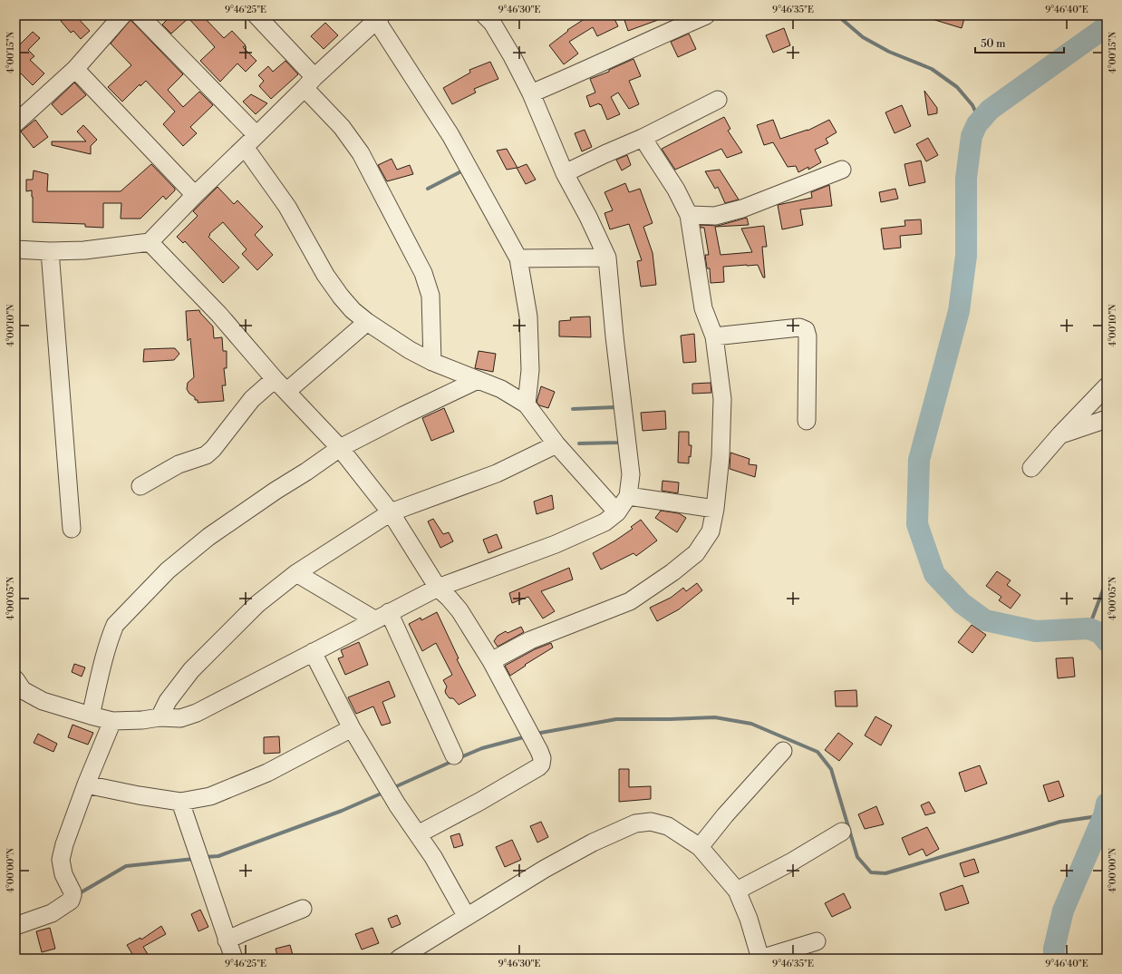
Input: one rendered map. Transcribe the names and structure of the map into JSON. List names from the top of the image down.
{
  "scale_bar": "50 m",
  "coordinates": [
    "9°46'25\"E",
    "9°46'30\"E",
    "9°46'35\"E",
    "9°46'40\"E",
    "4°00'15\"N",
    "4°00'10\"N",
    "4°00'05\"N",
    "4°00'00\"N"
  ]
}
